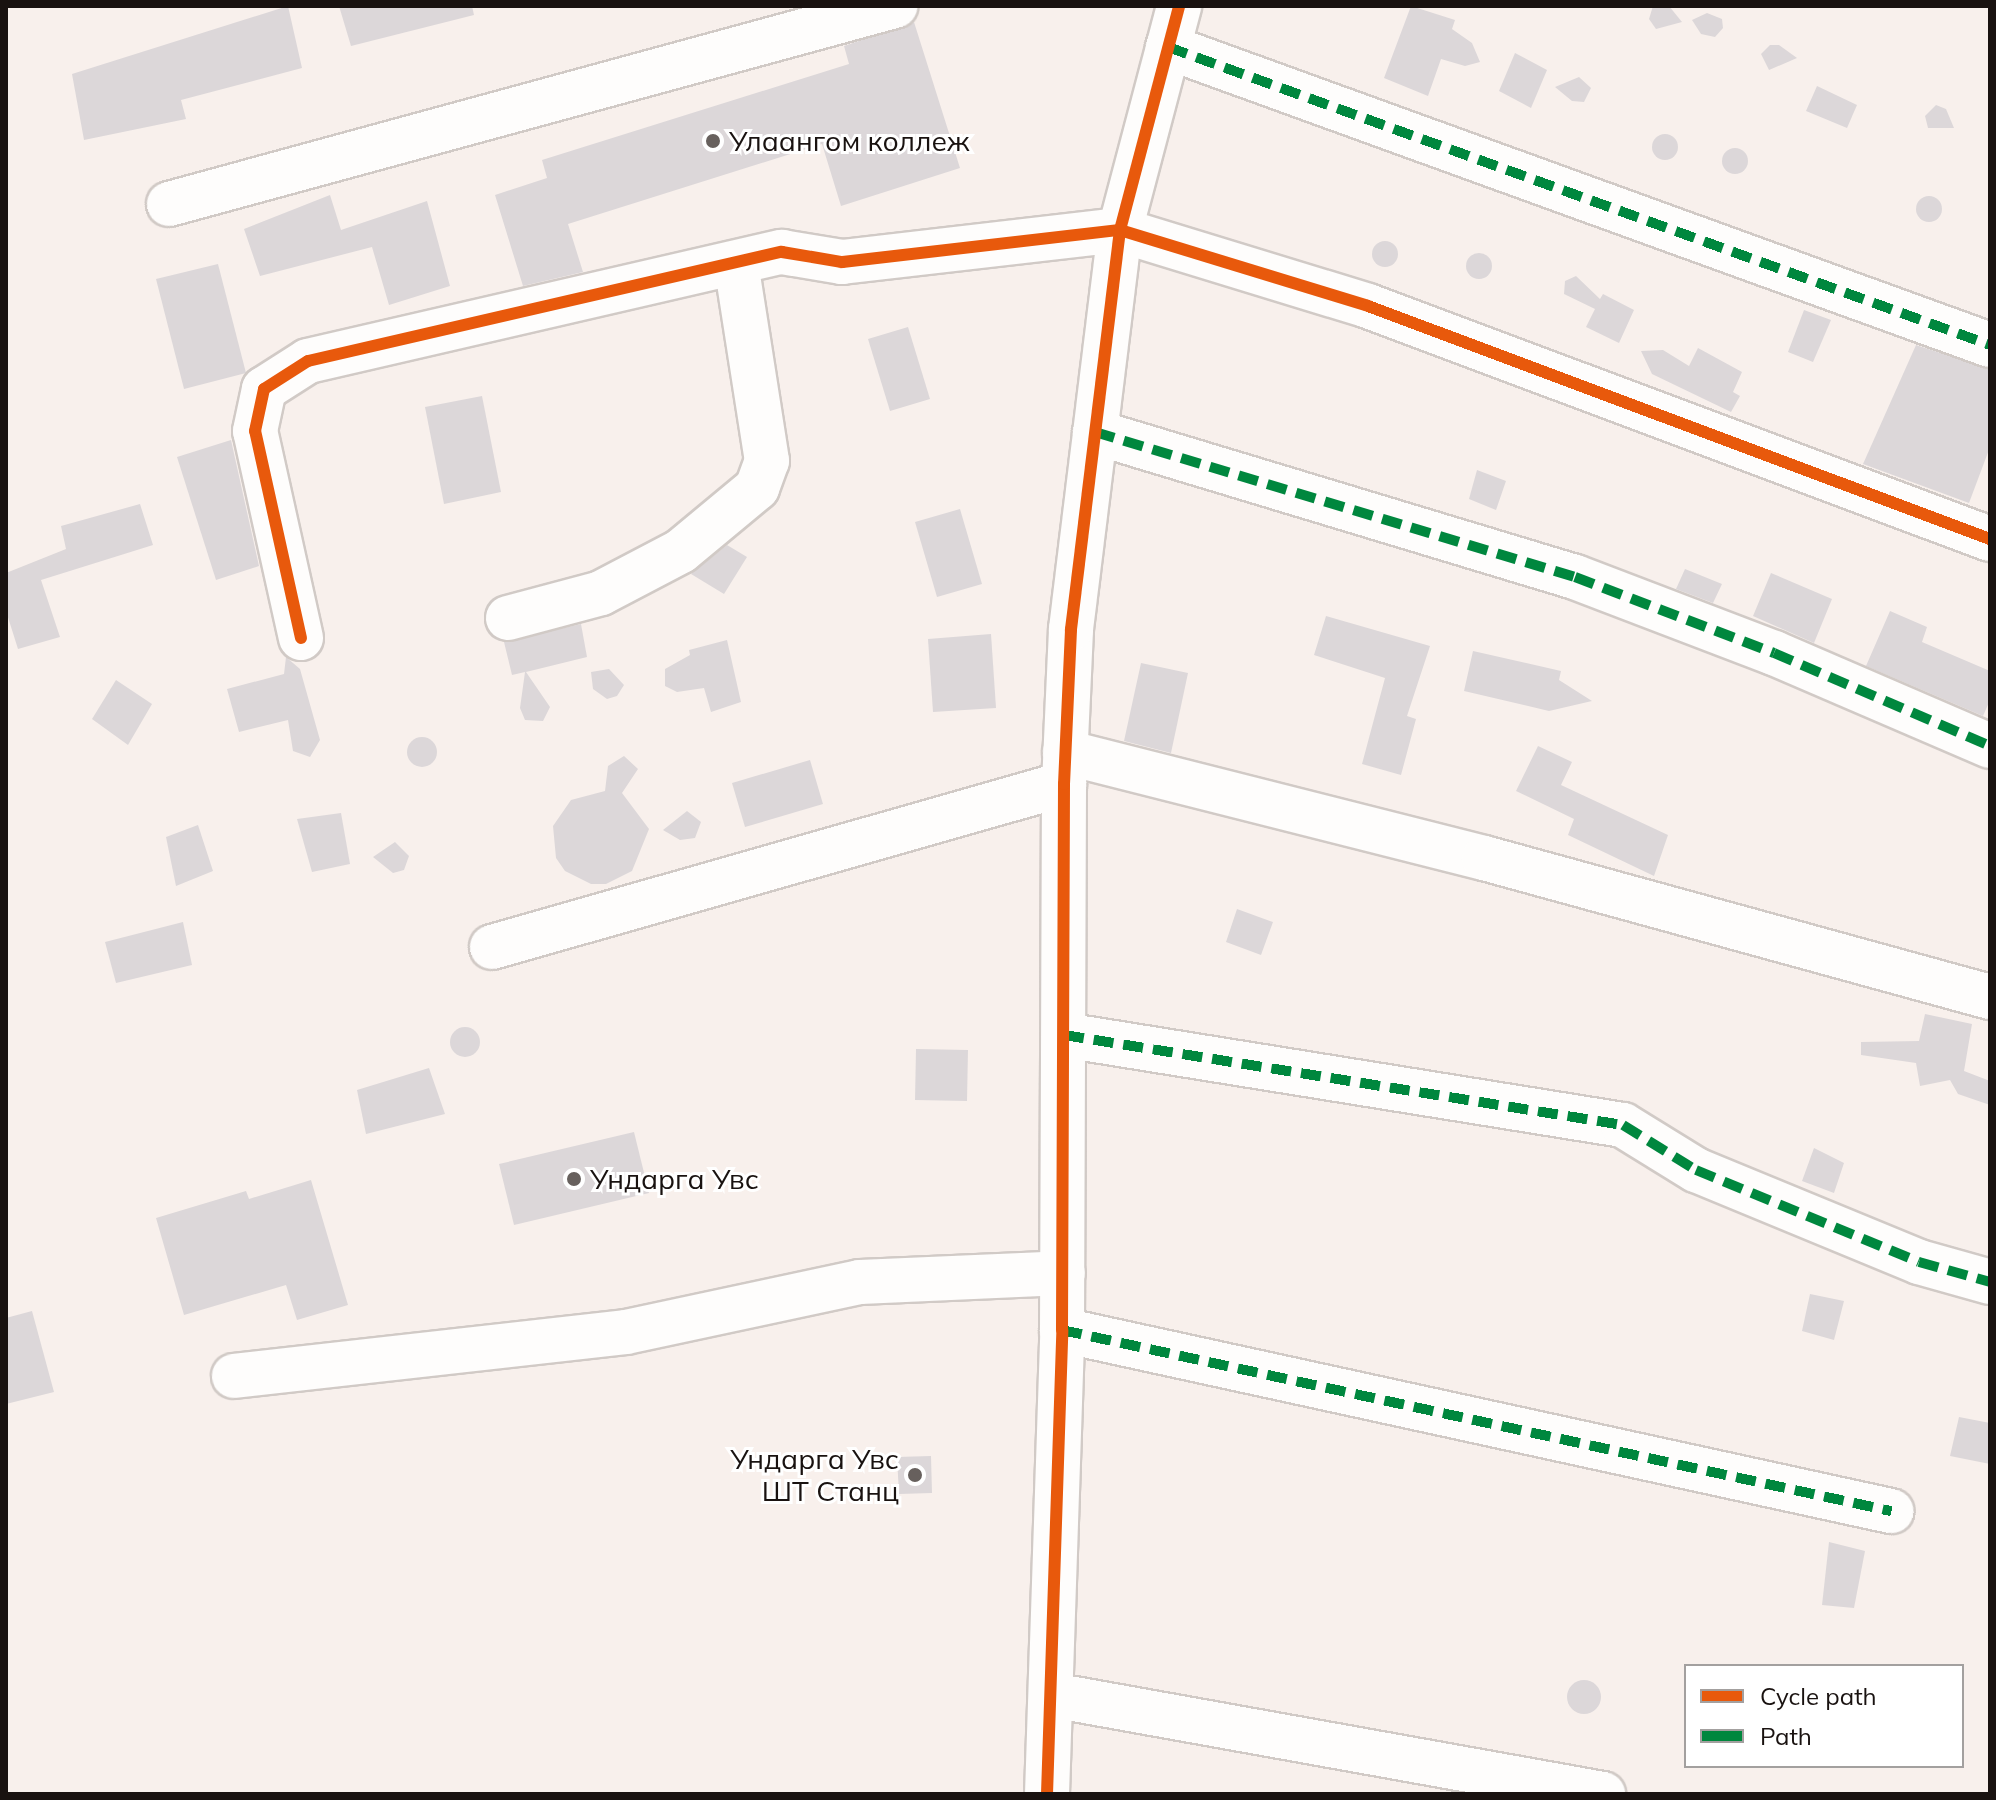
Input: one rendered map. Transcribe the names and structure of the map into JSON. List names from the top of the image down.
{
  "places": ["Улаангом коллеж", "Ундарга Увс", "Ундарга Увс ШТ Станц"],
  "legend": ["Cycle path", "Path"]
}
